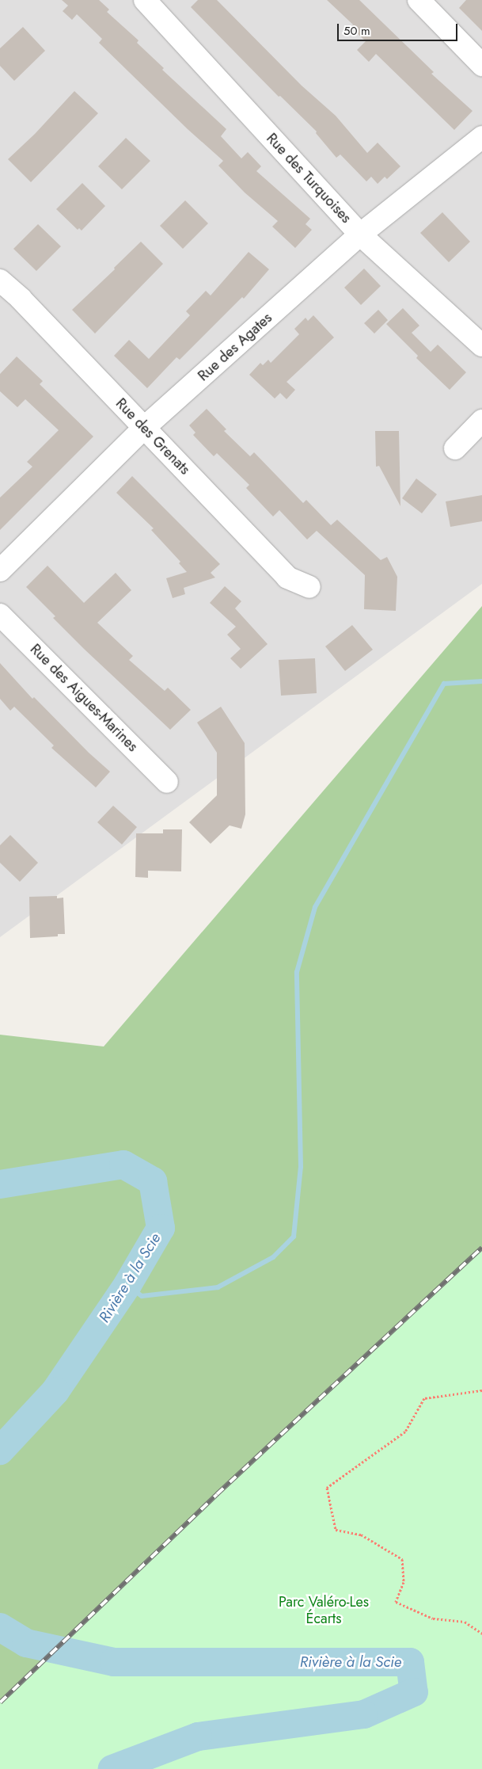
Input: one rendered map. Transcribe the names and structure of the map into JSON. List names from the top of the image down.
{
  "streets": {
    "street": [
      "Rue des Turquoises",
      "Rue des Agates",
      "Rue des Grenats",
      "Rue des Aigues-Marines"
    ]
  },
  "crossings": [
    ["Rue des Turquoises", "Rue des Agates"],
    ["Rue des Agates", "Rue des Grenats"]
  ],
  "water": ["Rivière à la Scie"],
  "parks": ["Parc Valéro-Les Écarts"],
  "scale_bar": "50 m"
}
